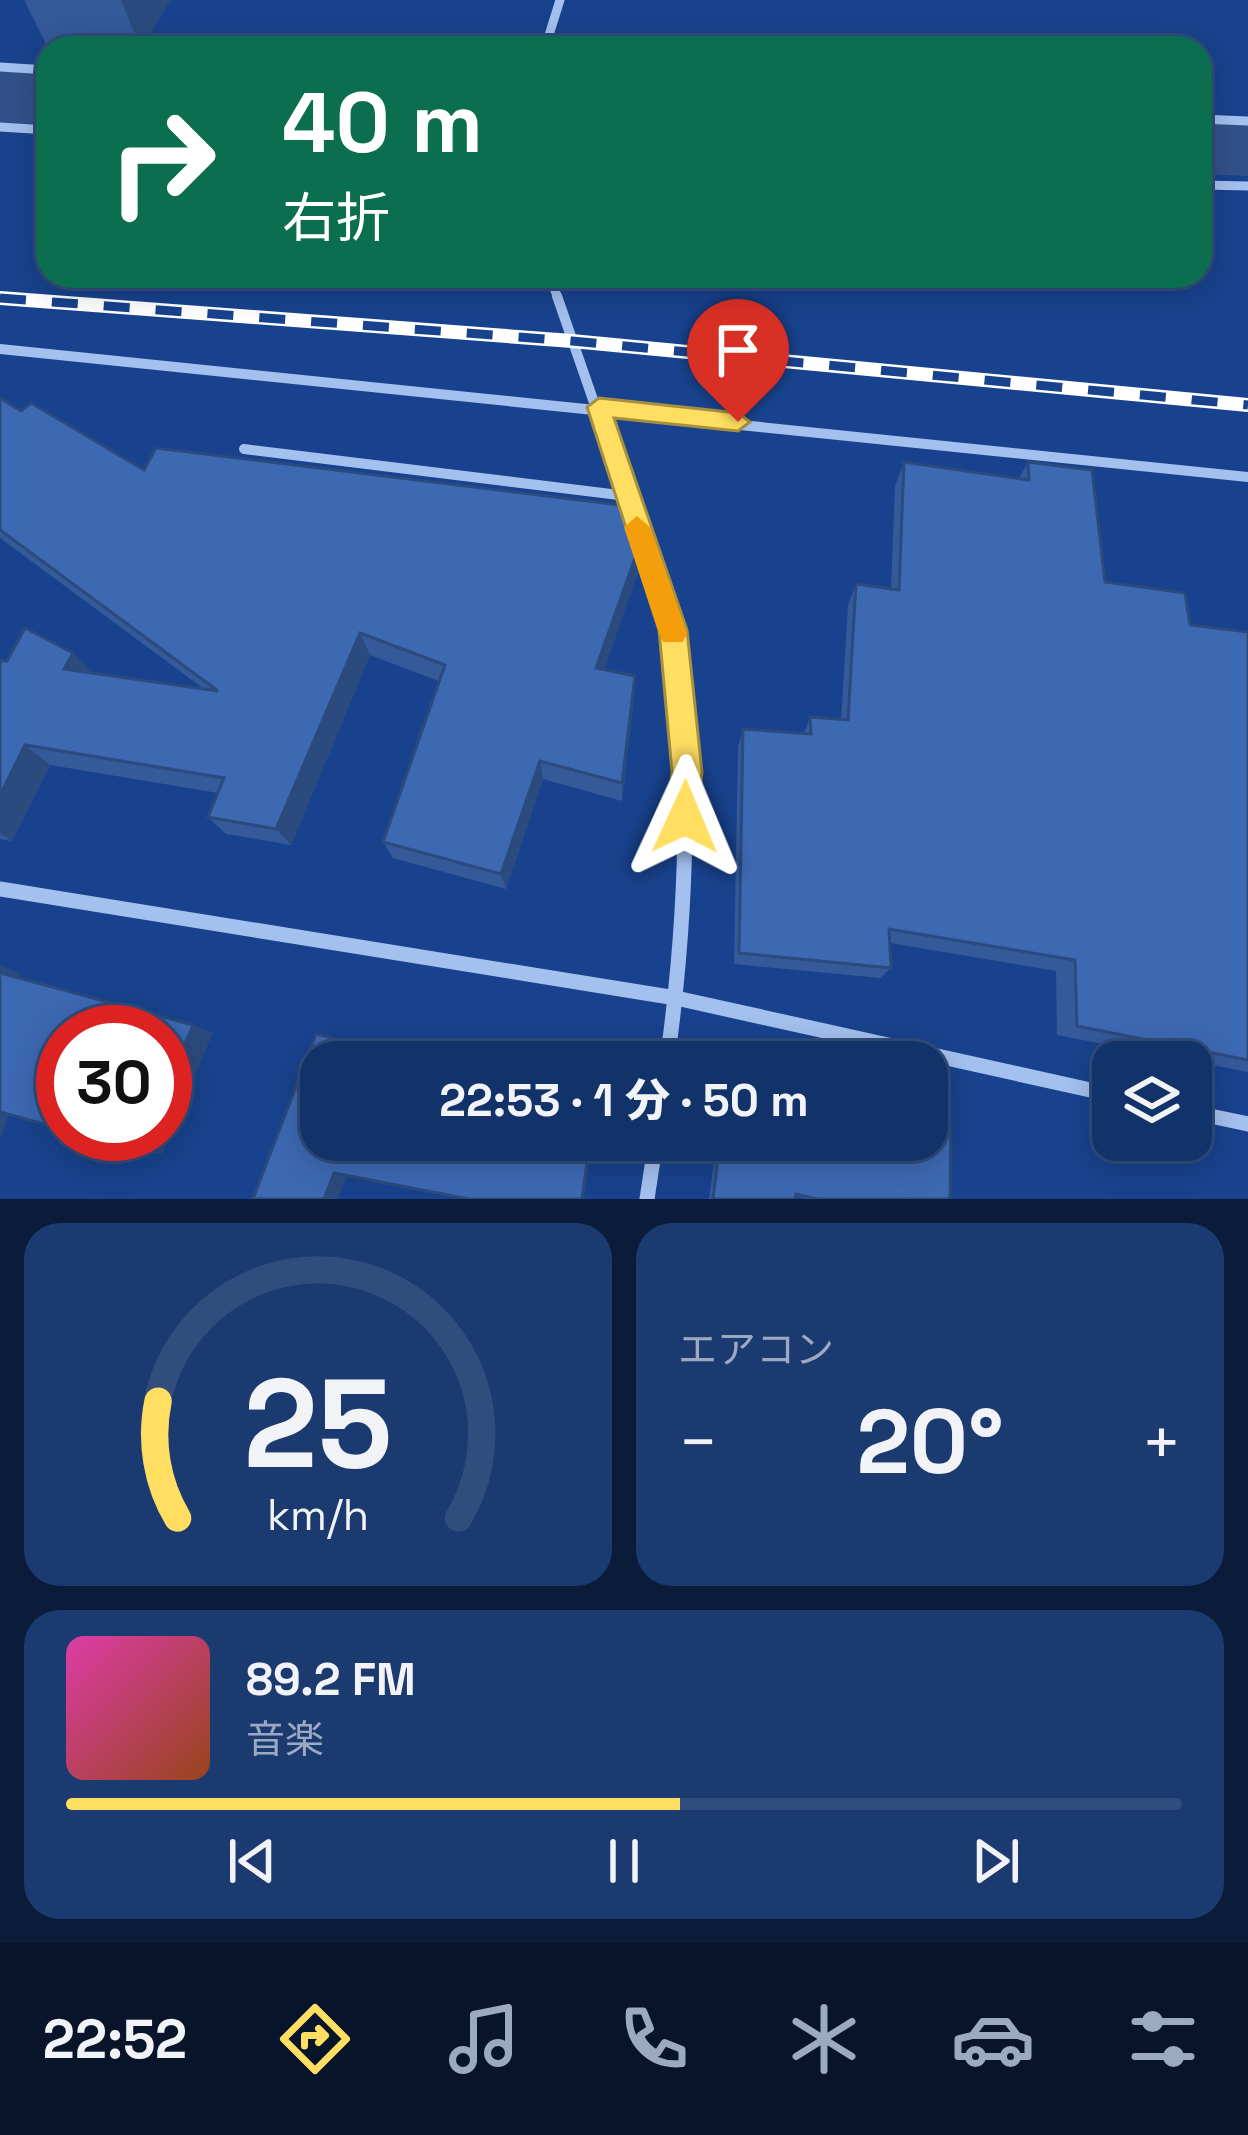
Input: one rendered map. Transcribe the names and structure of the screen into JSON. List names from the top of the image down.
{
  "page": {
    "turn": ["40 m", "右折"],
    "limit": "30",
    "trip": "22:53 · 1 分 · 50 m",
    "tile": "エアコン",
    "heat": ["−", "20°", "+"],
    "song": ["89.2 FM", "音楽"],
    "tabs": "22:52",
    "gauge": ["25", "km/h"]
  }
}
